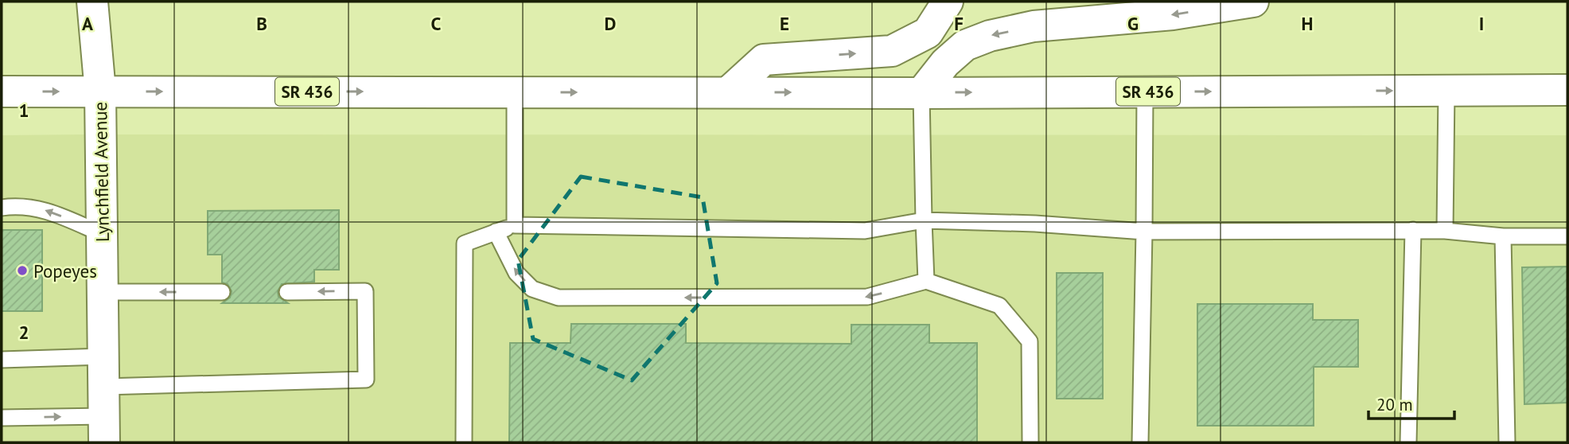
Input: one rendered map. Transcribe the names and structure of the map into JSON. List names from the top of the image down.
{
  "streets": {
    "main road": ["SR 436", "Lynchfield Avenue"]
  },
  "crossings": [
    ["SR 436", "Lynchfield Avenue"]
  ],
  "places": ["Popeyes"],
  "scale_bar": "20 m",
  "grid": {
    "columns": [
      "A",
      "B",
      "C",
      "D",
      "E",
      "F",
      "G",
      "H",
      "I"
    ],
    "rows": ["1", "2"]
  }
}
